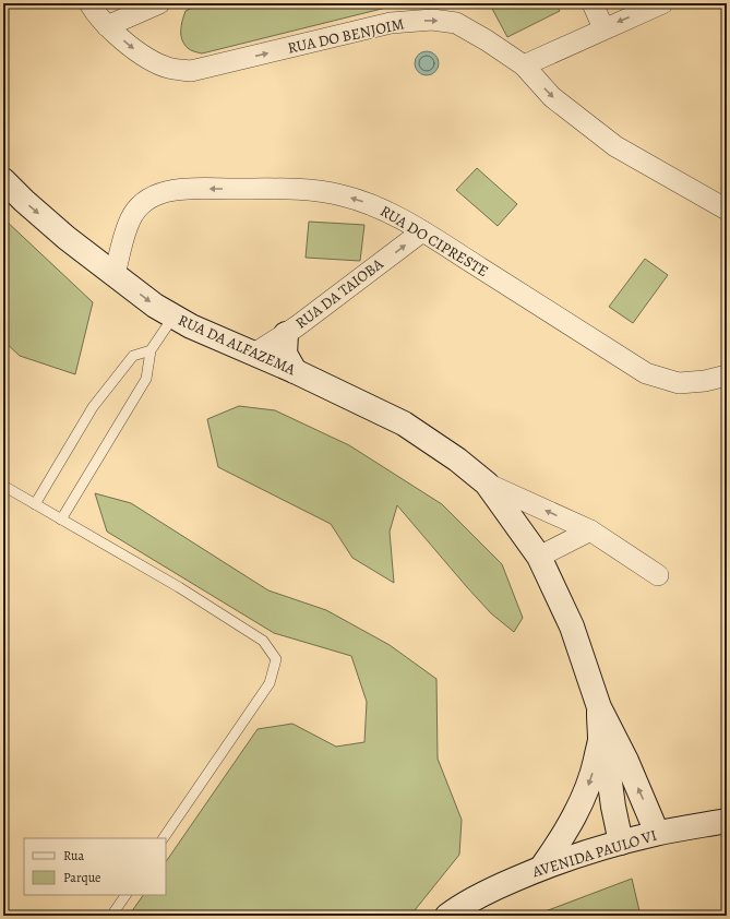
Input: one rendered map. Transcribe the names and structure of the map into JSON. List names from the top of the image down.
{
  "streets": {
    "street": [
      "RUA DO BENJOIM",
      "RUA DO CIPRESTE",
      "RUA DA TAIOBA",
      "RUA DA ALFAZEMA",
      "AVENIDA PAULO VI"
    ]
  },
  "crossings": [
    ["RUA DO CIPRESTE", "RUA DA TAIOBA"],
    ["RUA DO CIPRESTE", "RUA DA ALFAZEMA"],
    ["RUA DA TAIOBA", "RUA DA ALFAZEMA"],
    ["RUA DA ALFAZEMA", "AVENIDA PAULO VI"]
  ],
  "one_way": ["RUA DO BENJOIM", "RUA DO CIPRESTE", "RUA DA TAIOBA"],
  "legend": ["Rua", "Parque"]
}
